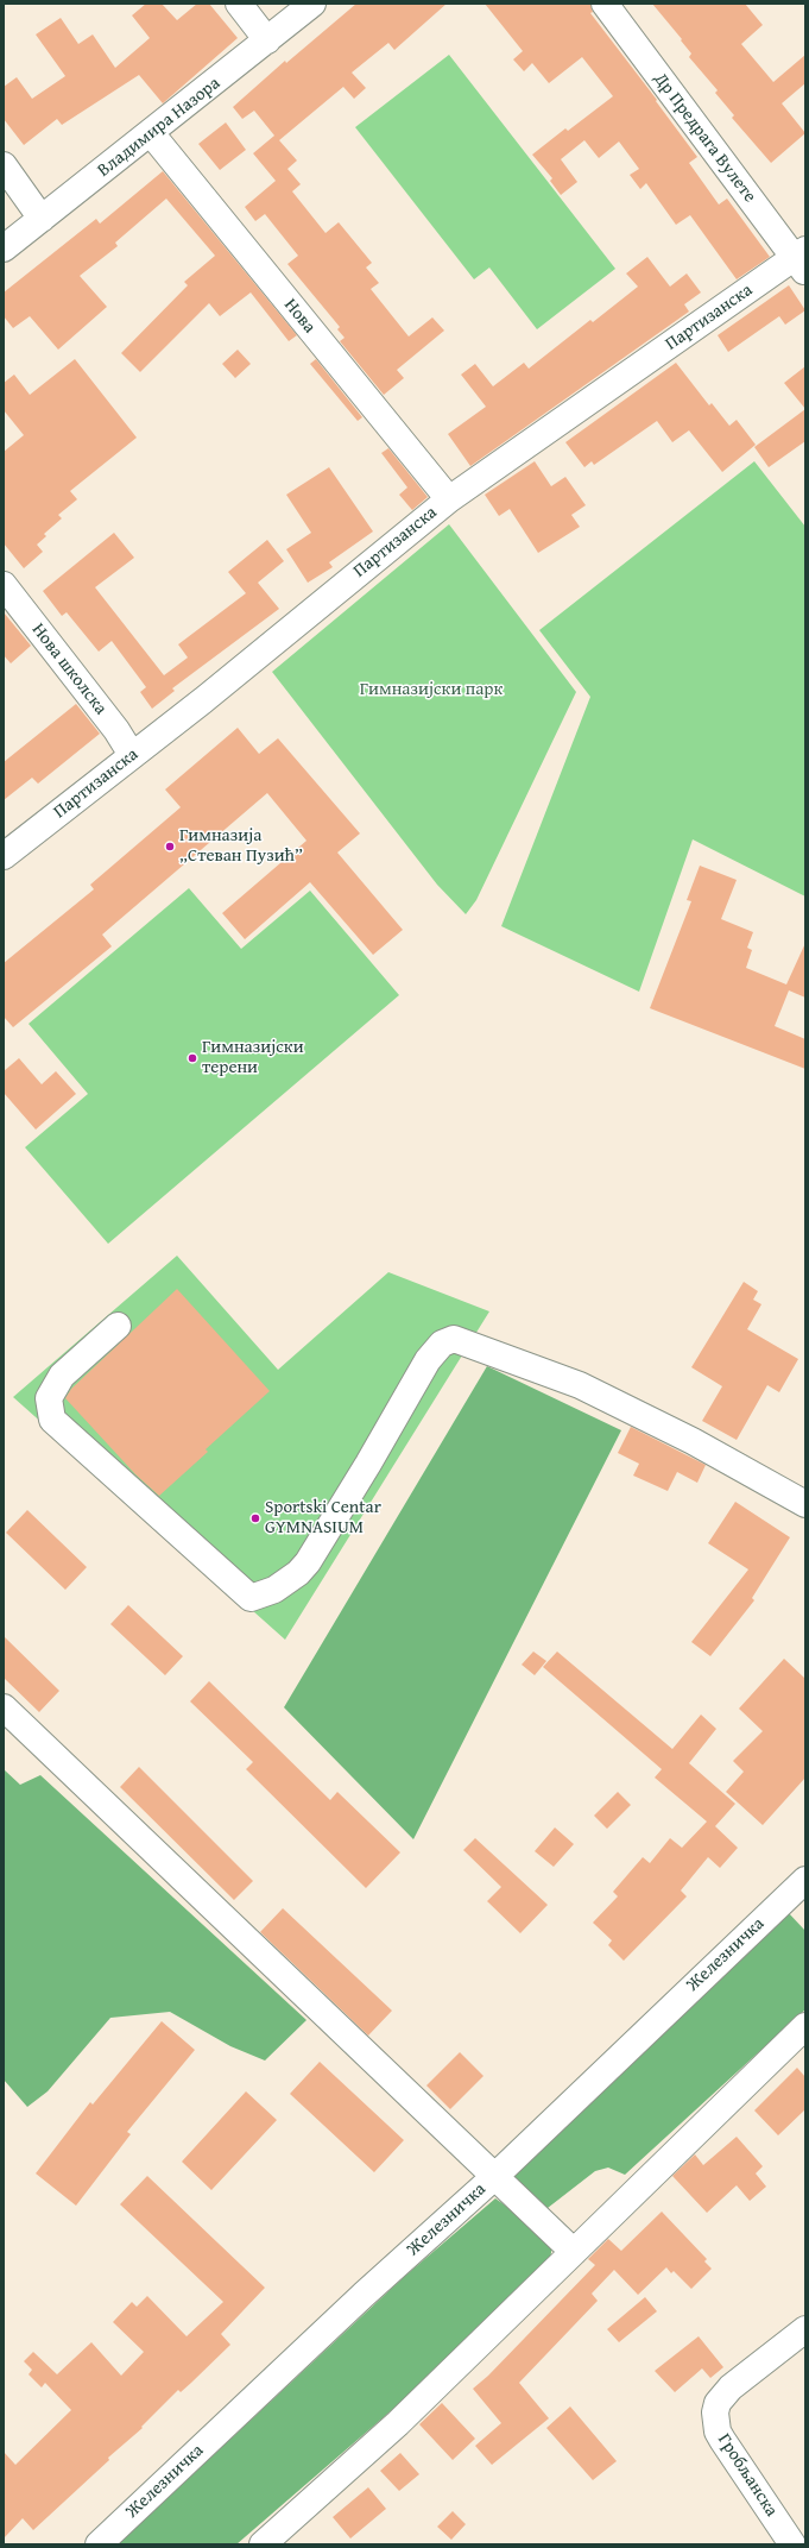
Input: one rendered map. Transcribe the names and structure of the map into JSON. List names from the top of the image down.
{
  "streets": {
    "street": [
      "Владимира Назора",
      "Др Предрага Вулете",
      "Нова",
      "Партизанска",
      "Нова школска",
      "Железничка",
      "Гробљанска"
    ]
  },
  "crossings": [
    ["Владимира Назора", "Нова"],
    ["Др Предрага Вулете", "Партизанска"],
    ["Нова", "Партизанска"],
    ["Партизанска", "Нова школска"]
  ],
  "parks": ["Гимназијски парк"],
  "places": ["Гимназија „Стеван Пузић”", "Гимназијски терени", "Sportski Centar GYMNASIUM"]
}
